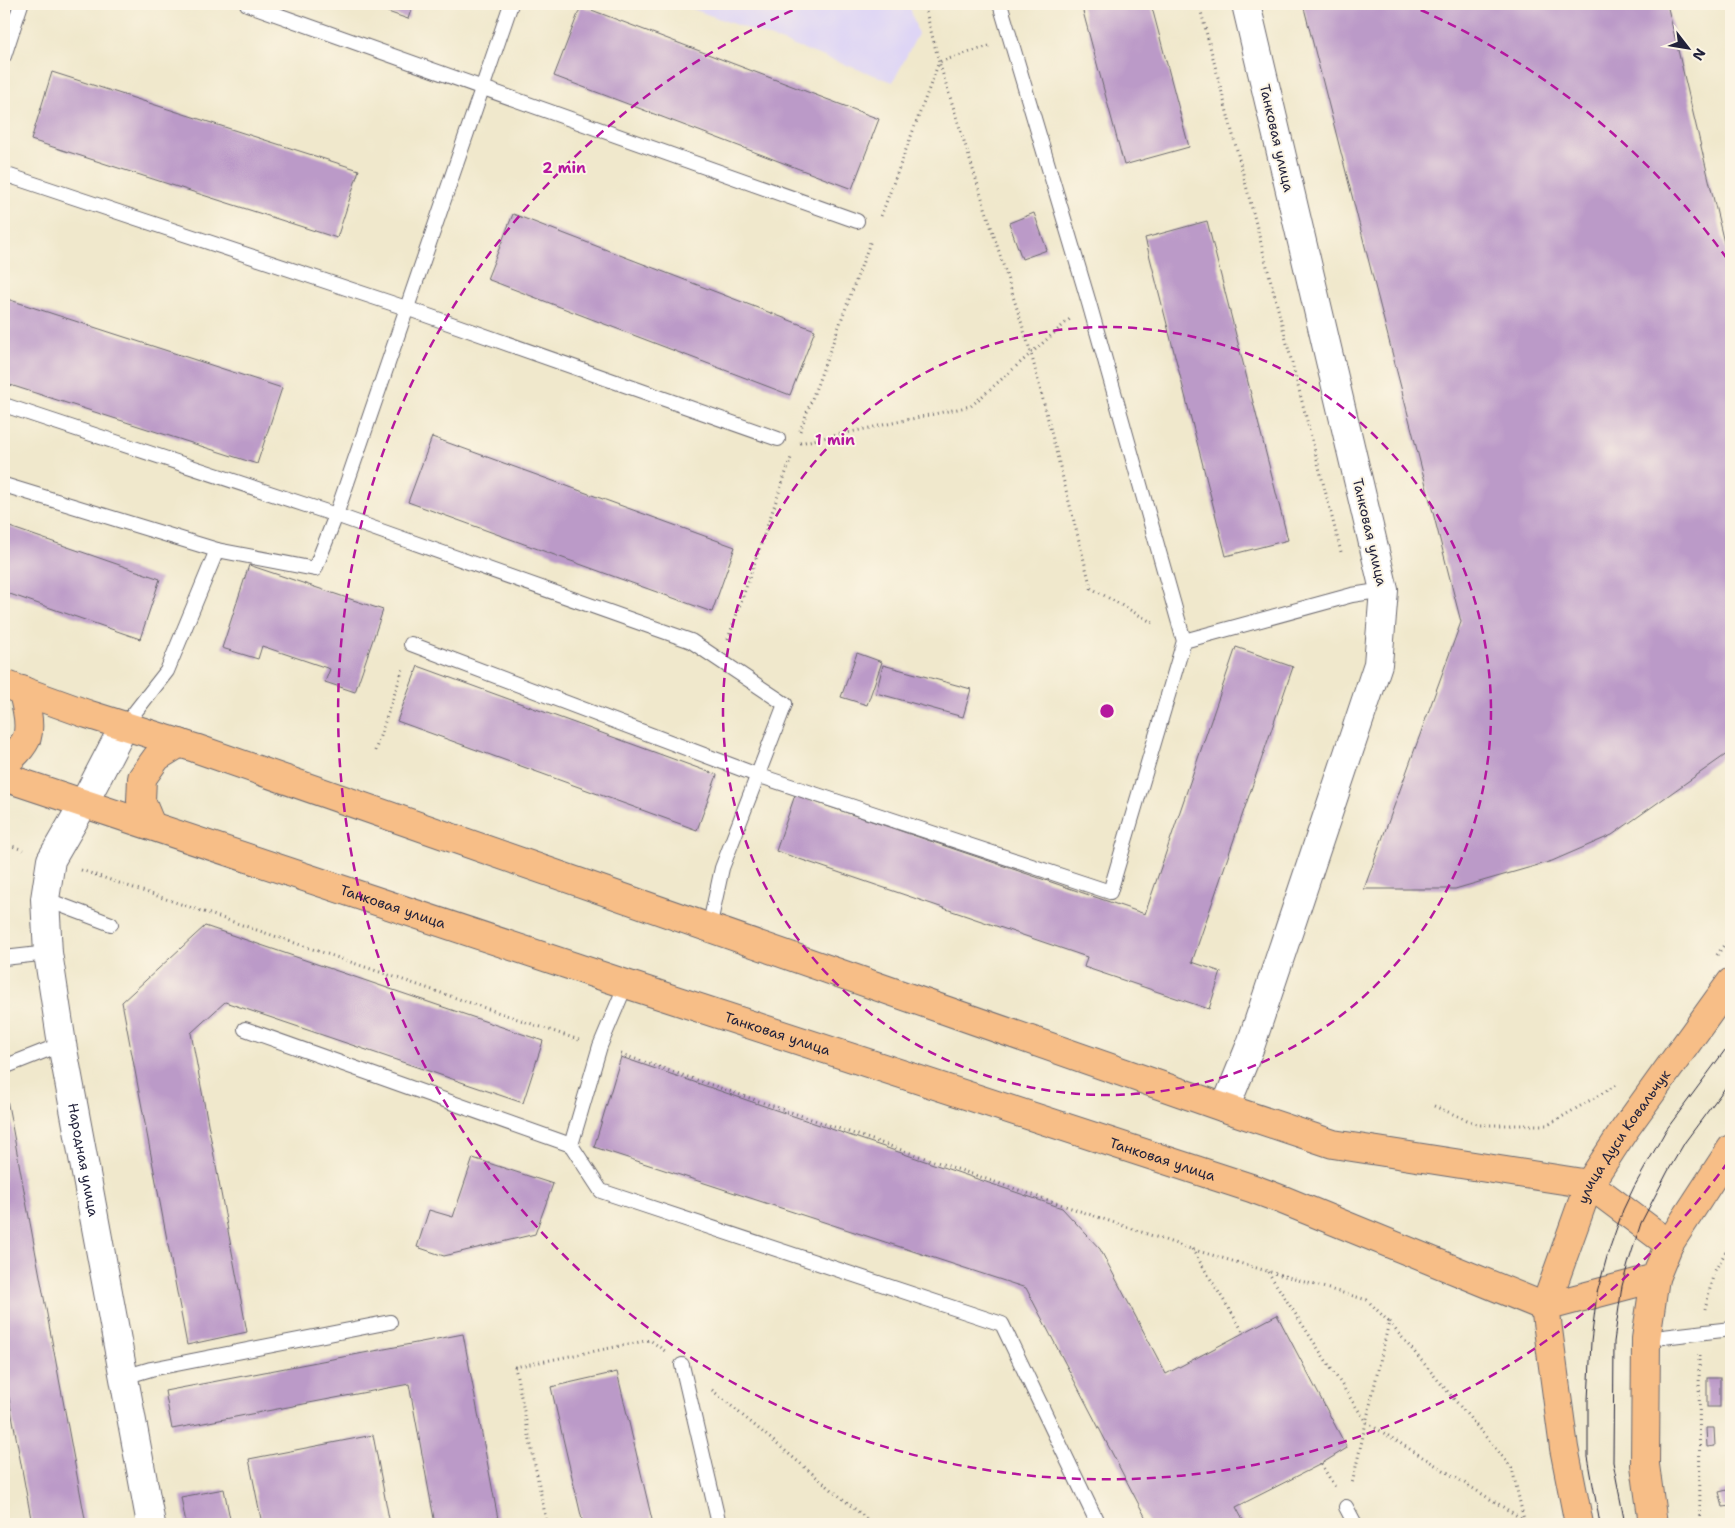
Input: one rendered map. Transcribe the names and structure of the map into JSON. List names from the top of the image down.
{
  "streets": {
    "main road": ["Танковая улица", "улица Дуси Ковальчук"],
    "street": ["Народная улица"]
  },
  "crossings": [
    ["Танковая улица", "улица Дуси Ковальчук"],
    ["Танковая улица", "Народная улица"]
  ],
  "north": "bottom right",
  "rings": ["2 min", "1 min"]
}
